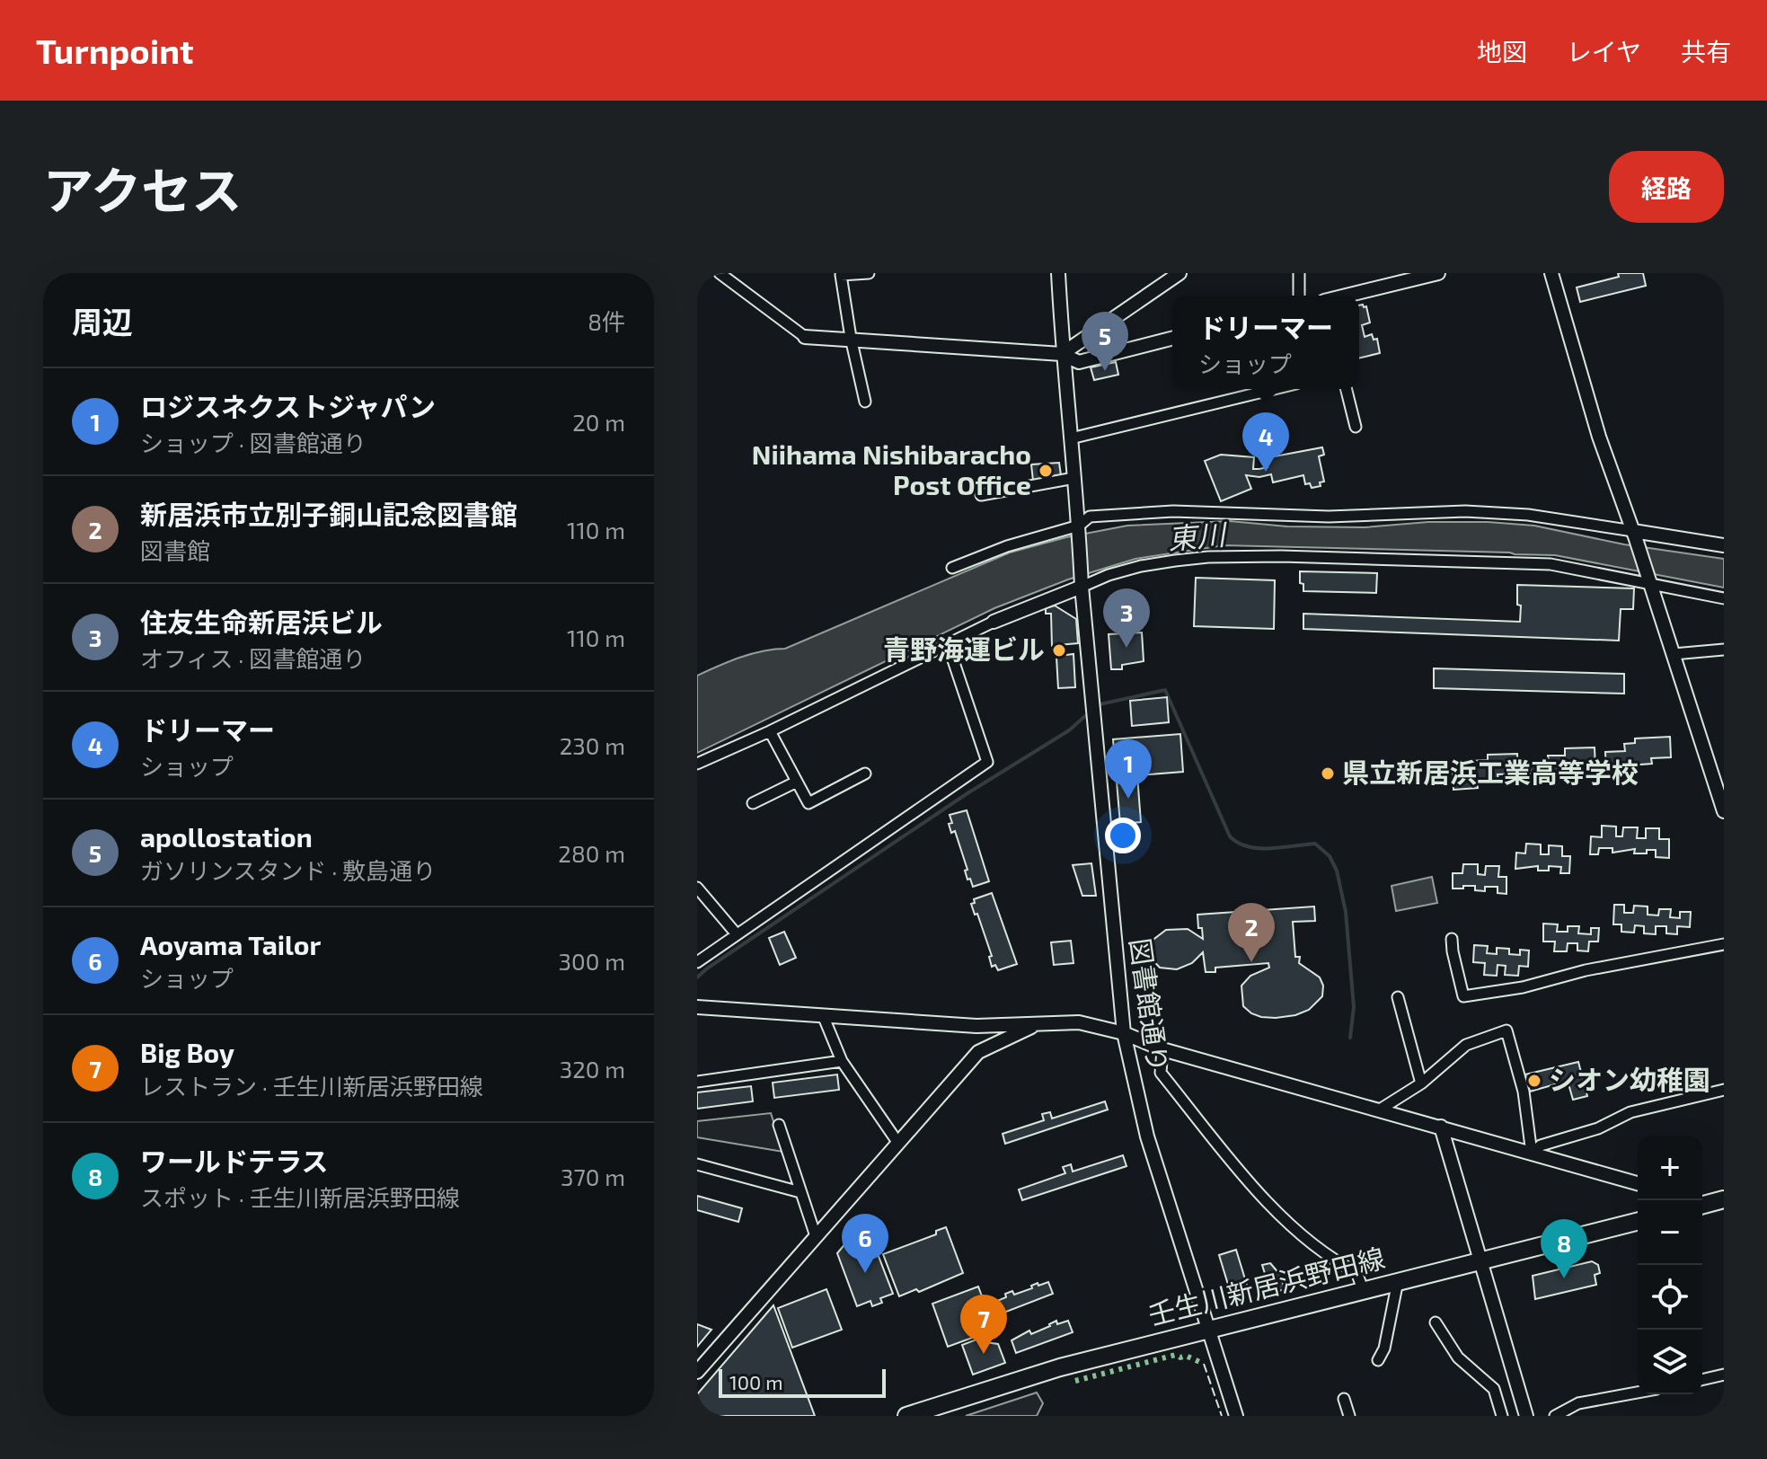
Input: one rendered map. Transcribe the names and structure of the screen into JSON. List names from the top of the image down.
{
  "streets": {
    "main road": ["壬生川新居浜野田線"],
    "street": ["図書館通り"]
  },
  "crossings": [
    ["図書館通り", "壬生川新居浜野田線"]
  ],
  "water": ["東川"],
  "places": [
    "Niihama Nishibaracho Post Office",
    "青野海運ビル",
    "県立新居浜工業高等学校",
    "シオン幼稚園"
  ],
  "scale_bar": "100 m",
  "page": {
    "header": "Turnpoint",
    "nav": ["地図", "レイヤ", "共有"],
    "title": "アクセス",
    "buttons": "経路",
    "heading": ["周辺", "8件"],
    "popup": ["ドリーマー", "ショップ"],
    "pins": [
      "5",
      "4",
      "3",
      "1",
      "2",
      "6",
      "8",
      "7"
    ],
    "list": [
      {
        "mark": "1",
        "name": "ロジスネクストジャパン",
        "note": "ショップ · 図書館通り",
        "value": "20 m"
      },
      {
        "mark": "2",
        "name": "新居浜市立別子銅山記念図書館",
        "note": "図書館",
        "value": "110 m"
      },
      {
        "mark": "3",
        "name": "住友生命新居浜ビル",
        "note": "オフィス · 図書館通り",
        "value": "110 m"
      },
      {
        "mark": "4",
        "name": "ドリーマー",
        "note": "ショップ",
        "value": "230 m"
      },
      {
        "mark": "5",
        "name": "apollostation",
        "note": "ガソリンスタンド · 敷島通り",
        "value": "280 m"
      },
      {
        "mark": "6",
        "name": "Aoyama Tailor",
        "note": "ショップ",
        "value": "300 m"
      },
      {
        "mark": "7",
        "name": "Big Boy",
        "note": "レストラン · 壬生川新居浜野田線",
        "value": "320 m"
      },
      {
        "mark": "8",
        "name": "ワールドテラス",
        "note": "スポット · 壬生川新居浜野田線",
        "value": "370 m"
      }
    ],
    "map_buttons": ["+", "−"],
    "scale": "100 m"
  }
}
